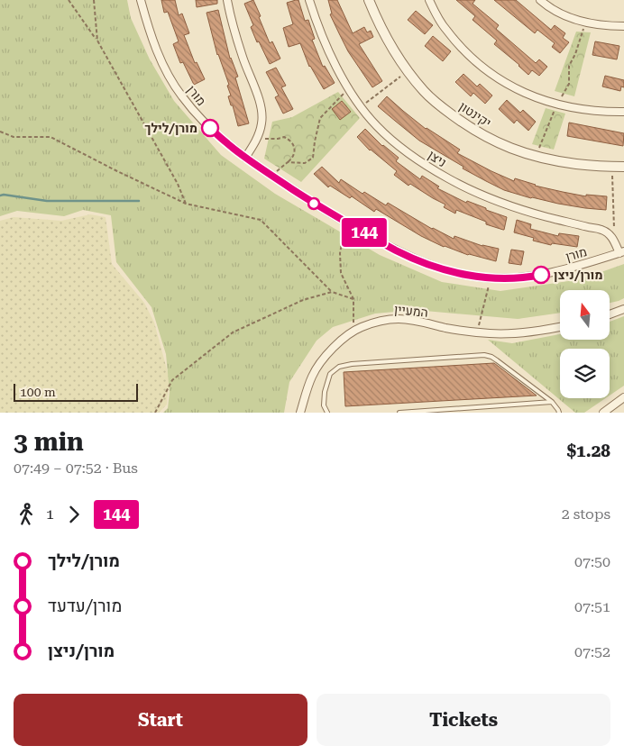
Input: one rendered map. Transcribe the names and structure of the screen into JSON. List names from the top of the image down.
{
  "streets": {
    "street": [
      "מורן",
      "יקינטון",
      "ניצן",
      "המעיין"
    ]
  },
  "places": ["מורן/לילך", "מורן/ניצן"],
  "lines": ["bus line 144"],
  "scale_bar": "100 m",
  "north": "top",
  "page": {
    "on_map": "144",
    "scale": "100 m",
    "heading": ["3 min", "07:49 – 07:52 · Bus", "$1.28"],
    "legs": ["1", "144", "2 stops"],
    "list": [
      {
        "name": "מורן/לילך",
        "value": "07:50"
      },
      {
        "name": "מורן/עדעד",
        "value": "07:51"
      },
      {
        "name": "מורן/ניצן",
        "value": "07:52"
      }
    ],
    "buttons": ["Start", "Tickets"]
  }
}
